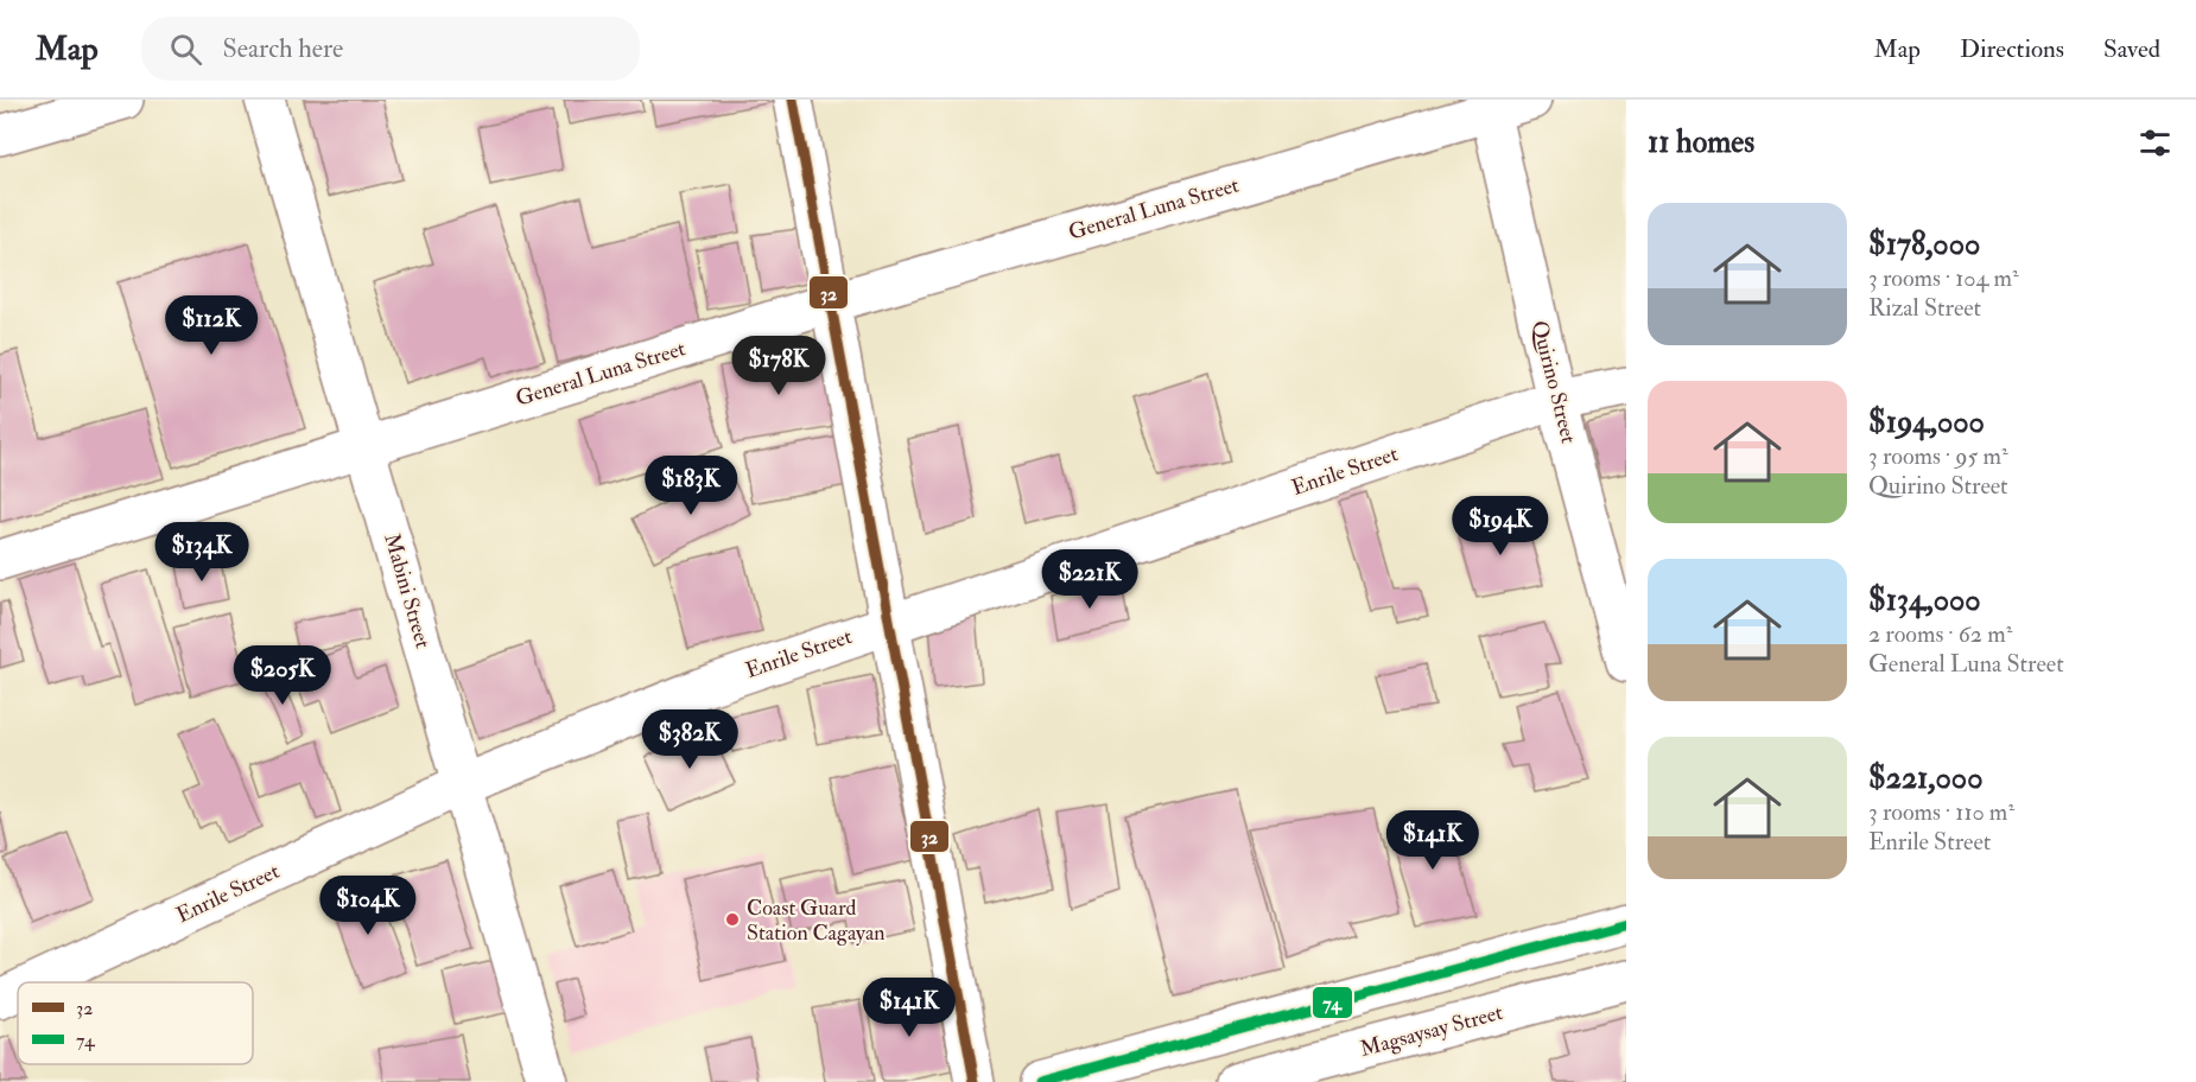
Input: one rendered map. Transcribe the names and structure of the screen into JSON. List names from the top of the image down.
{
  "streets": {
    "street": [
      "General Luna Street",
      "Quirino Street",
      "Enrile Street",
      "Mabini Street",
      "Magsaysay Street"
    ]
  },
  "crossings": [
    ["General Luna Street", "Quirino Street"],
    ["General Luna Street", "Mabini Street"],
    ["Quirino Street", "Enrile Street"],
    ["Enrile Street", "Mabini Street"]
  ],
  "places": ["Coast Guard Station Cagayan"],
  "lines": ["transit line 32", "transit line 74"],
  "legend": ["32", "74"],
  "page": {
    "header": "Map",
    "search": "Search here",
    "nav": ["Map", "Directions", "Saved"],
    "heading": "11 homes",
    "list": [
      {
        "name": "$178,000",
        "note": "3 rooms · 104 m² · Rizal Street"
      },
      {
        "name": "$194,000",
        "note": "3 rooms · 95 m² · Quirino Street"
      },
      {
        "name": "$134,000",
        "note": "2 rooms · 62 m² · General Luna Street"
      },
      {
        "name": "$221,000",
        "note": "3 rooms · 110 m² · Enrile Street"
      }
    ],
    "price": [
      "$112K",
      "$178K",
      "$183K",
      "$194K",
      "$134K",
      "$221K",
      "$205K",
      "$382K",
      "$141K",
      "$104K",
      "$141K"
    ]
  }
}
